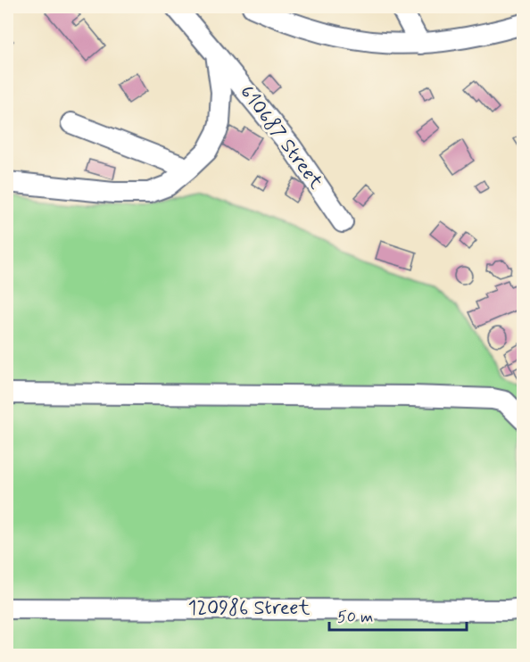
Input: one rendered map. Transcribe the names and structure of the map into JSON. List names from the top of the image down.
{
  "streets": {
    "street": ["610687 Street", "120986 Street"]
  },
  "scale_bar": "50 m"
}
